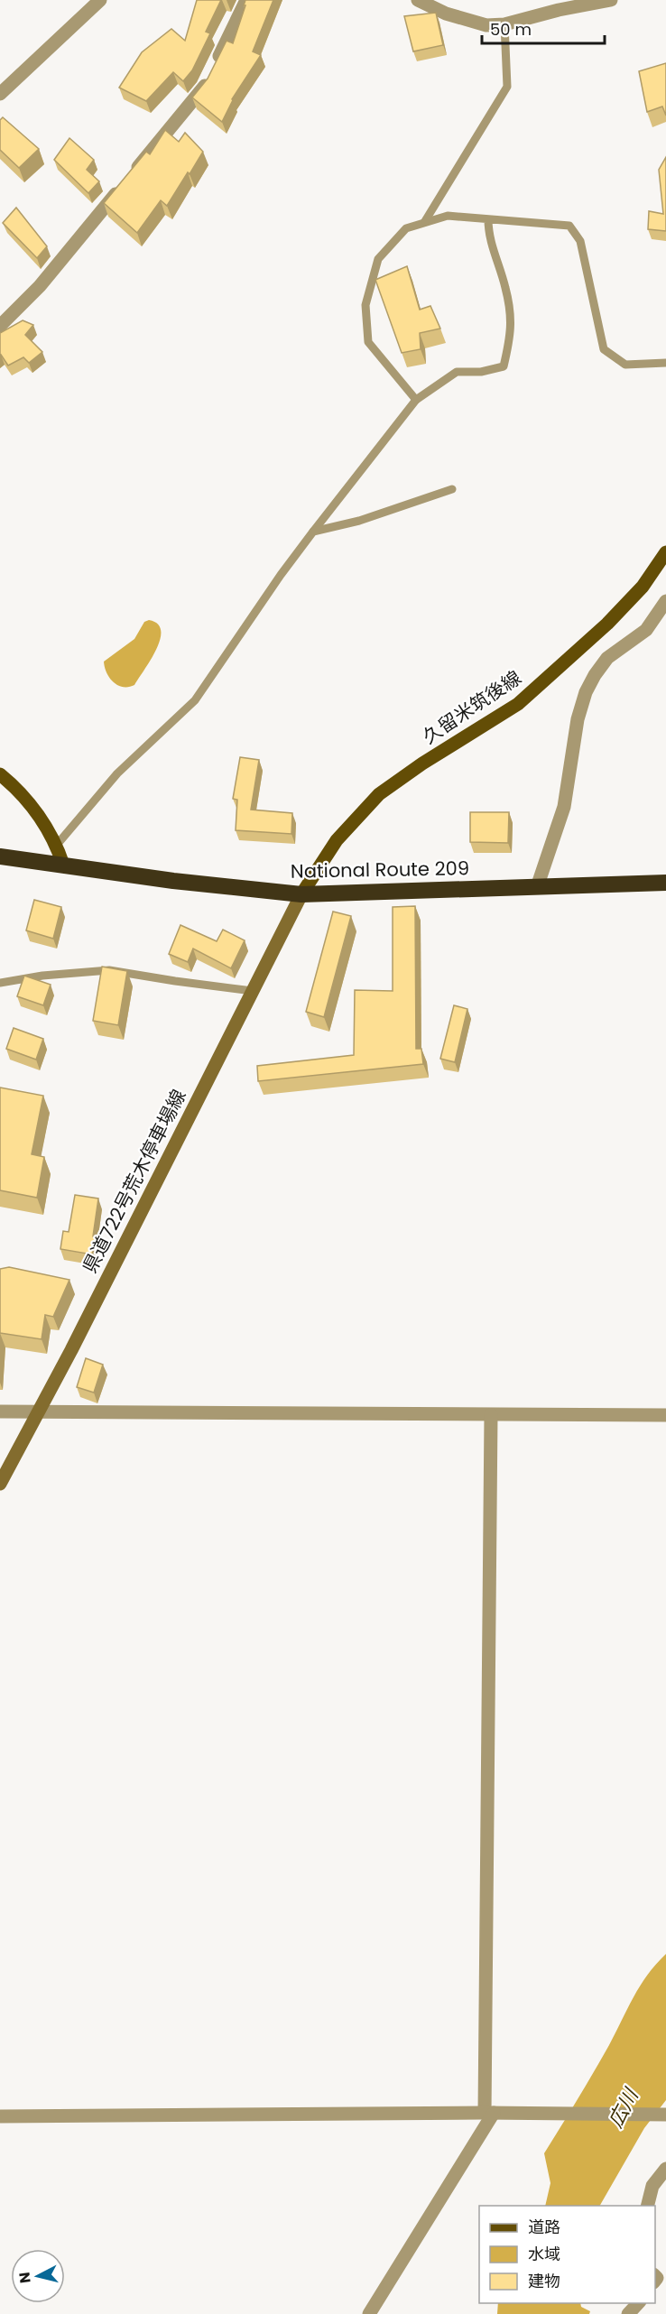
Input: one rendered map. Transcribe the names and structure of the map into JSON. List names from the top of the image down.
{
  "streets": {
    "highway": ["National Route 209"],
    "main road": ["久留米筑後線", "県道722号荒木停車場線"]
  },
  "crossings": [
    ["久留米筑後線", "National Route 209"],
    ["久留米筑後線", "県道722号荒木停車場線"],
    ["National Route 209", "県道722号荒木停車場線"]
  ],
  "water": ["広川"],
  "legend": ["道路", "水域", "建物"],
  "scale_bar": "50 m",
  "north": "left"
}
